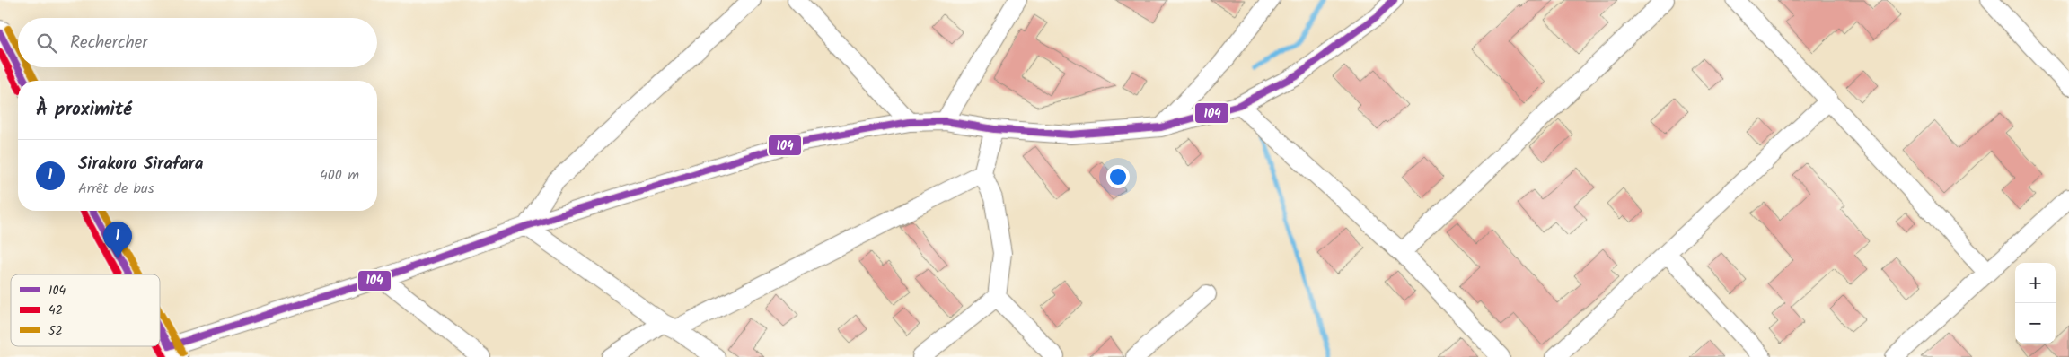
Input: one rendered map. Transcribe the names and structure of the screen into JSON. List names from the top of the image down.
{
  "lines": ["transit line 104", "transit line 52", "transit line 42"],
  "legend": ["104", "42", "52"],
  "page": {
    "search": "Rechercher",
    "heading": "À proximité",
    "list": [
      {
        "mark": "1",
        "name": "Sirakoro Sirafara",
        "note": "Arrêt de bus",
        "value": "400 m"
      }
    ],
    "pins": "1",
    "map_buttons": ["+", "−"]
  }
}
